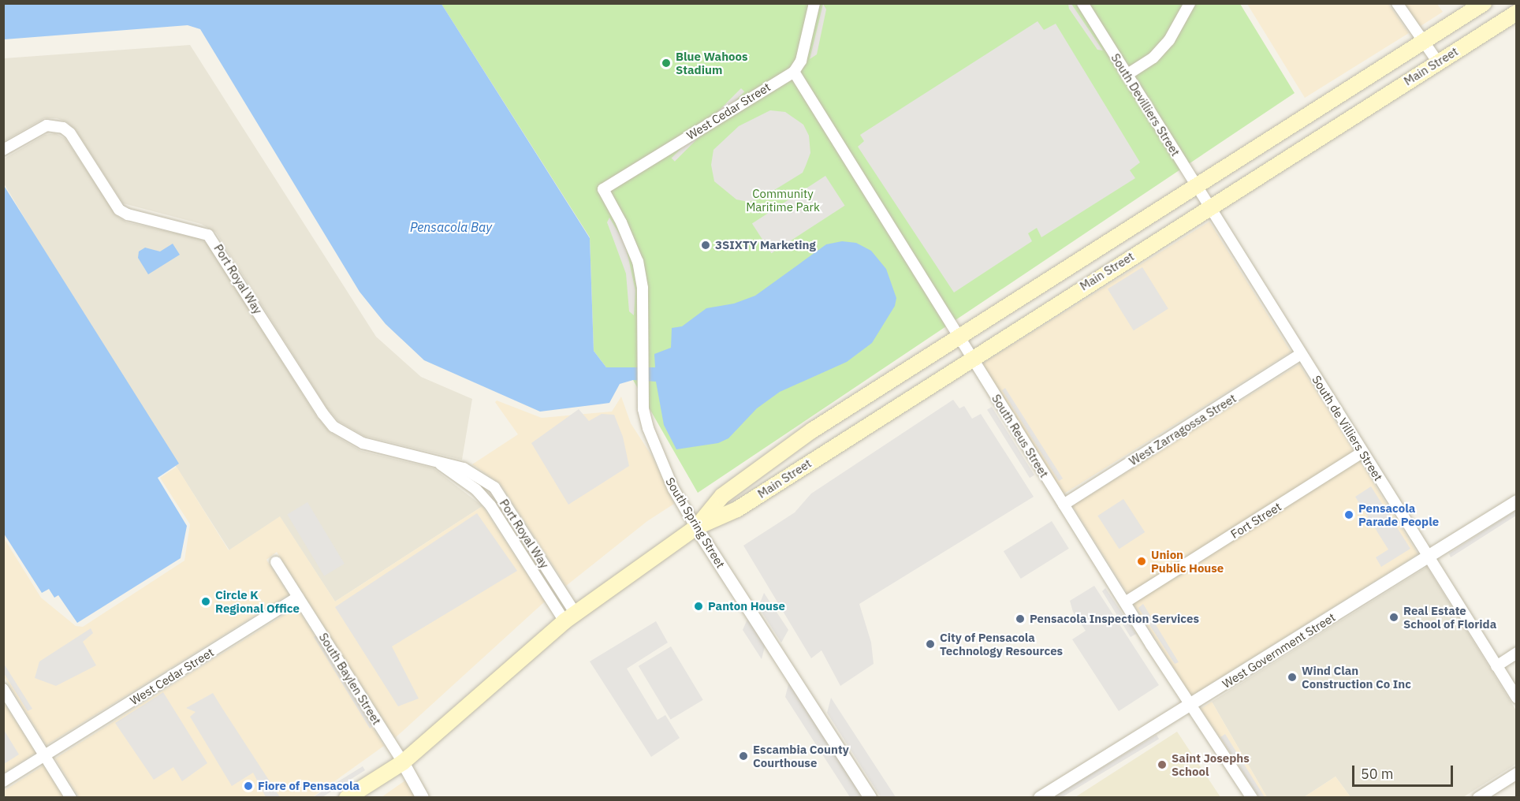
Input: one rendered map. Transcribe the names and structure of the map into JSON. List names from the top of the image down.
{
  "streets": {
    "main road": ["Main Street"],
    "street": [
      "South Devilliers Street",
      "West Cedar Street",
      "Port Royal Way",
      "South de Villiers Street",
      "West Zarragossa Street",
      "South Reus Street",
      "Fort Street",
      "South Spring Street",
      "West Government Street",
      "South Baylen Street"
    ]
  },
  "crossings": [
    ["Main Street", "South Devilliers Street"],
    ["Main Street", "South de Villiers Street"],
    ["Main Street", "South Reus Street"],
    ["Main Street", "South Spring Street"],
    ["South Devilliers Street", "South de Villiers Street"],
    ["West Cedar Street", "South Reus Street"],
    ["West Cedar Street", "South Spring Street"],
    ["West Cedar Street", "South Baylen Street"],
    ["South de Villiers Street", "West Zarragossa Street"],
    ["South de Villiers Street", "Fort Street"],
    ["South de Villiers Street", "West Government Street"],
    ["West Zarragossa Street", "South Reus Street"],
    ["South Reus Street", "Fort Street"],
    ["South Reus Street", "West Government Street"]
  ],
  "water": ["Pensacola Bay"],
  "parks": ["Community Maritime Park"],
  "places": [
    "Blue Wahoos Stadium",
    "3SIXTY Marketing",
    "Pensacola Parade People",
    "Union Public House",
    "Circle K Regional Office",
    "Panton House",
    "Real Estate School of Florida",
    "Pensacola Inspection Services",
    "City of Pensacola Technology Resources",
    "Wind Clan Construction Co Inc",
    "Escambia County Courthouse",
    "Saint Josephs School",
    "Fiore of Pensacola"
  ],
  "scale_bar": "50 m"
}
